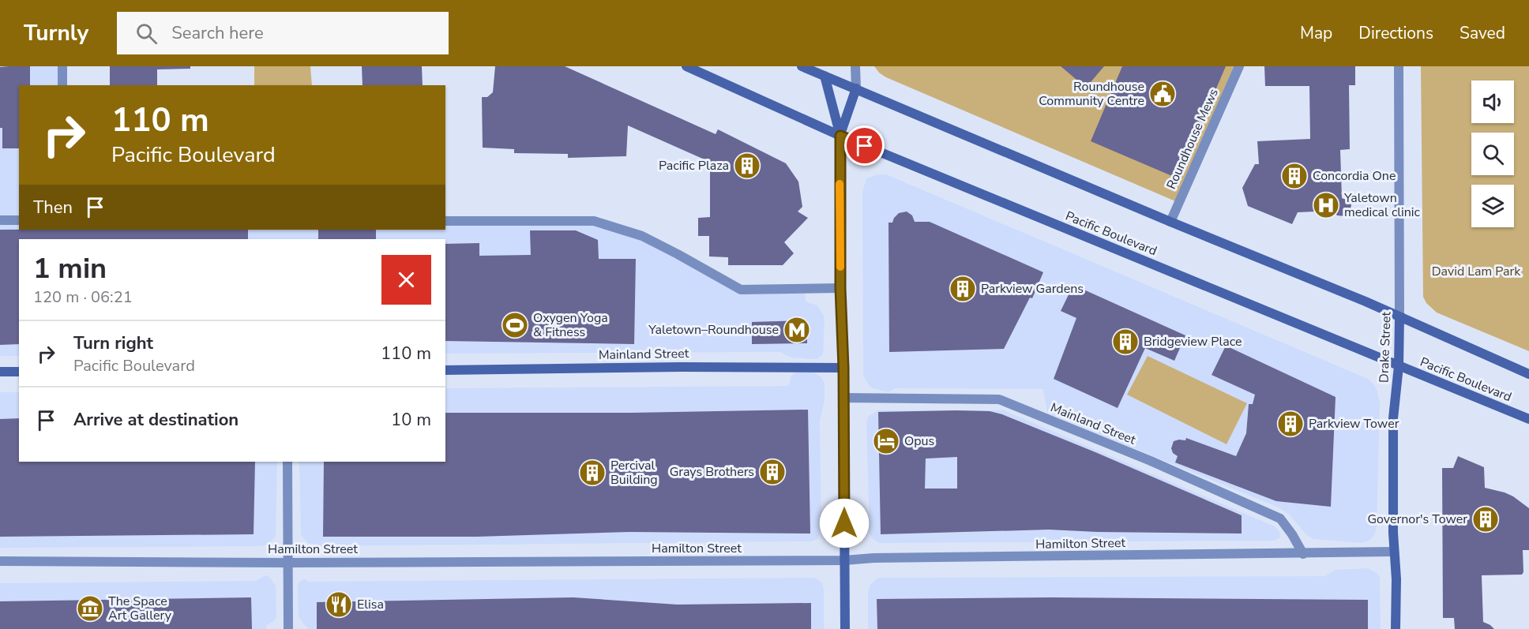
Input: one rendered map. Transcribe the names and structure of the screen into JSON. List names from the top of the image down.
{
  "streets": {
    "main road": ["Pacific Boulevard", "Drake Street", "Mainland Street"],
    "street": ["Roundhouse Mews", "Hamilton Street"]
  },
  "crossings": [
    ["Pacific Boulevard", "Drake Street"],
    ["Drake Street", "Hamilton Street"],
    ["Mainland Street", "Hamilton Street"]
  ],
  "parks": ["David Lam Park"],
  "places": {
    "public building": ["Roundhouse Community Centre"],
    "building": [
      "Pacific Plaza",
      "Concordia One",
      "Parkview Gardens",
      "Bridgeview Place",
      "Parkview Tower",
      "Grays Brothers",
      "Percival Building",
      "Governor's Tower"
    ],
    "hospital": ["Yaletown medical clinic"],
    "sports": ["Oxygen Yoga & Fitness"],
    "metro station": ["Yaletown–Roundhouse"],
    "hotel": ["Opus"],
    "restaurant": ["Elisa"],
    "museum": ["The Space Art Gallery"]
  },
  "page": {
    "header": "Turnly",
    "search": "Search here",
    "nav": ["Map", "Directions", "Saved"],
    "turn": ["110 m", "Pacific Boulevard"],
    "then": "Then",
    "heading": ["1 min", "120 m · 06:21"],
    "list": [
      {
        "name": "Turn right",
        "note": "Pacific Boulevard",
        "value": "110 m"
      },
      {
        "name": "Arrive at destination",
        "value": "10 m"
      }
    ]
  }
}
